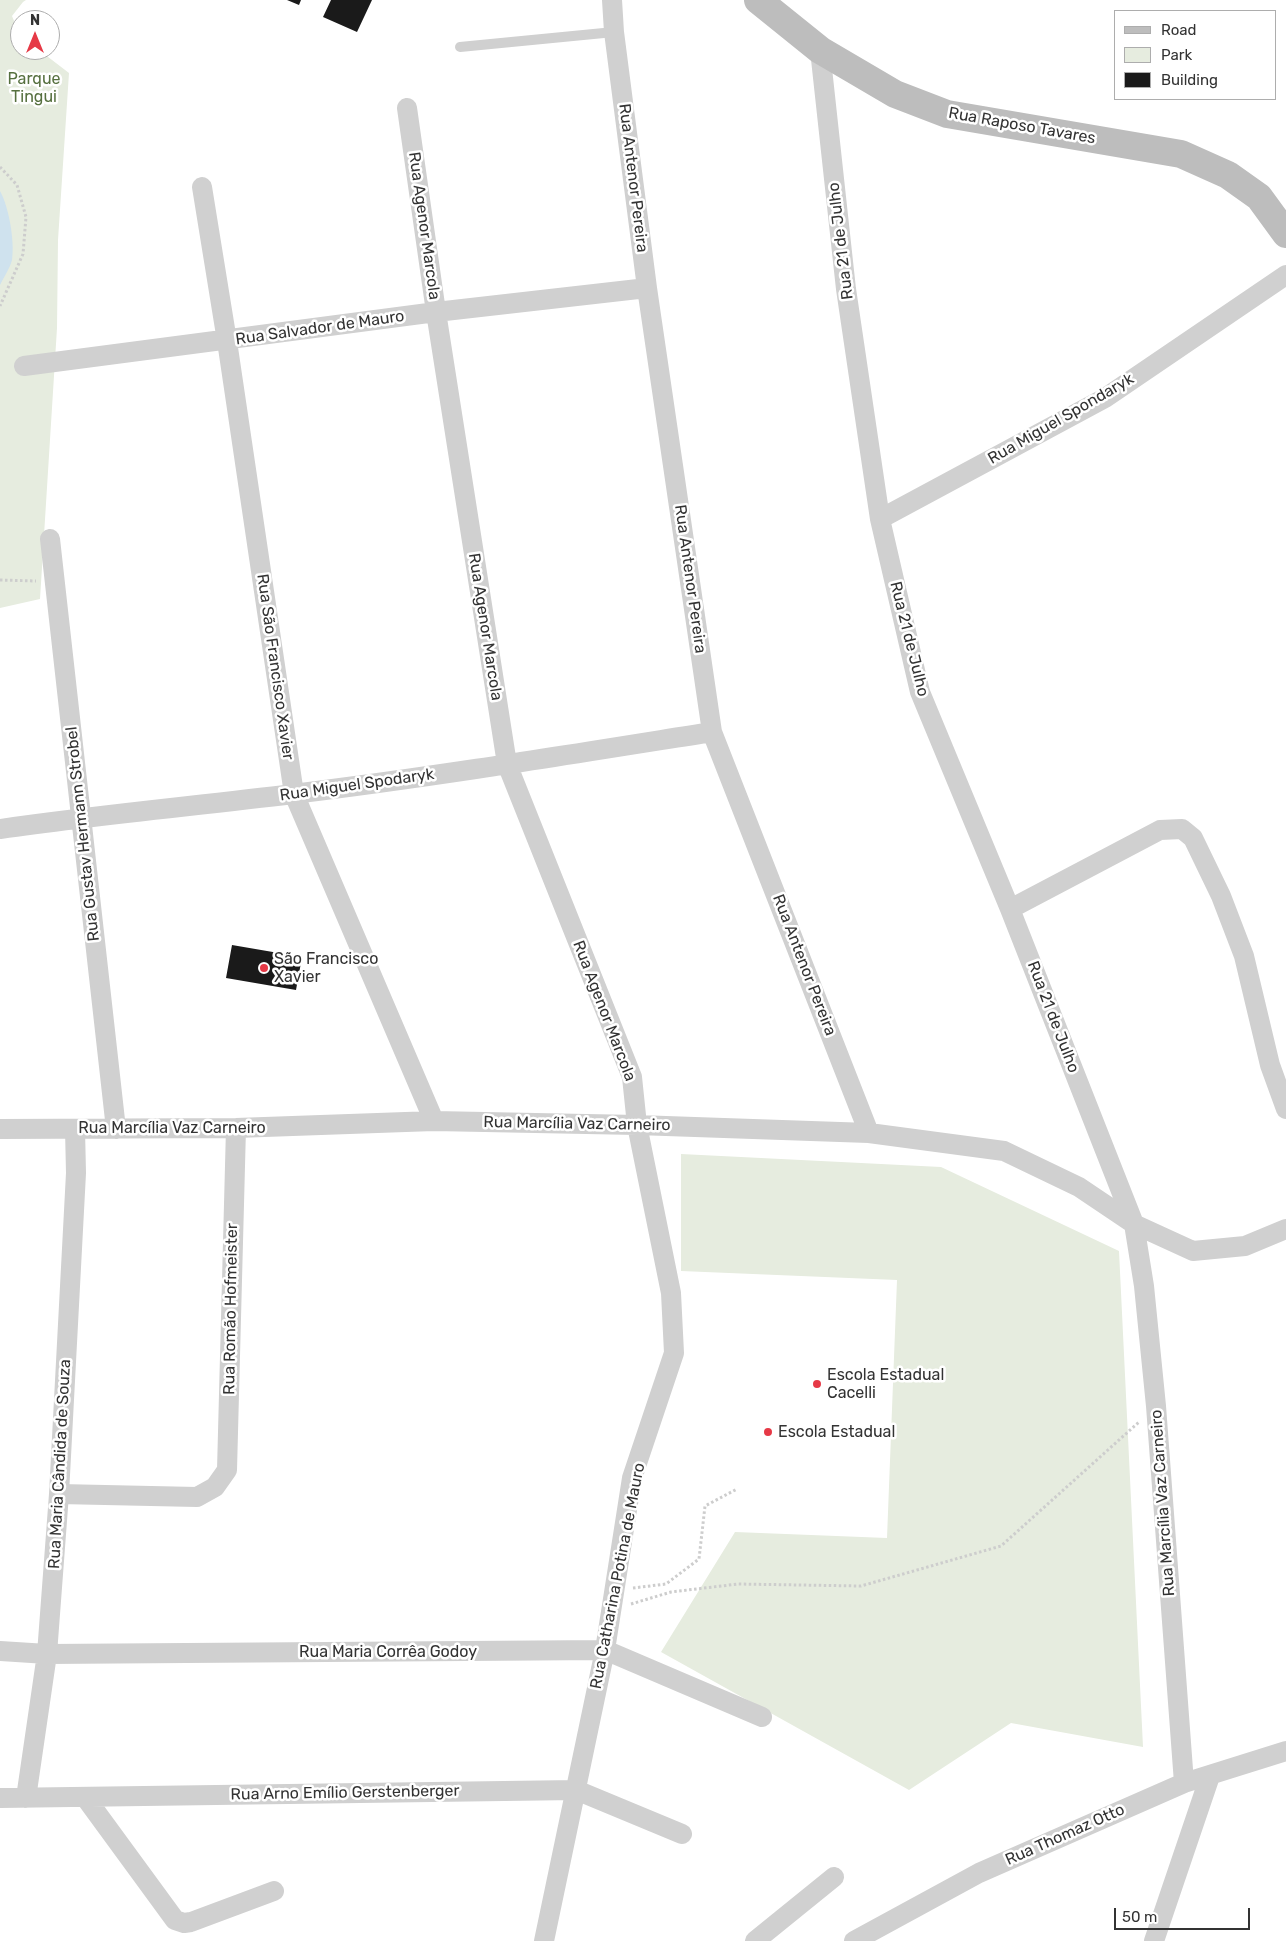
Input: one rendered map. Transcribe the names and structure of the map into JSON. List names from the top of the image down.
{
  "streets": {
    "main road": ["Rua Raposo Tavares"],
    "street": [
      "Rua Antenor Pereira",
      "Rua Agenor Marcola",
      "Rua 21 de Julho",
      "Rua Salvador de Mauro",
      "Rua Miguel Spondaryk",
      "Rua São Francisco Xavier",
      "Rua Miguel Spodaryk",
      "Rua Gustav Hermann Strobel",
      "Rua Marcília Vaz Carneiro",
      "Rua Romão Hofmeister",
      "Rua Maria Cândida de Souza",
      "Rua Catharina Potina de Mauro",
      "Rua Maria Corrêa Godoy",
      "Rua Arno Emílio Gerstenberger",
      "Rua Thomaz Otto"
    ]
  },
  "crossings": [
    ["Rua Raposo Tavares", "Rua 21 de Julho"],
    ["Rua Antenor Pereira", "Rua Salvador de Mauro"],
    ["Rua Antenor Pereira", "Rua Miguel Spodaryk"],
    ["Rua Antenor Pereira", "Rua Marcília Vaz Carneiro"],
    ["Rua Agenor Marcola", "Rua Salvador de Mauro"],
    ["Rua Agenor Marcola", "Rua Miguel Spodaryk"],
    ["Rua Agenor Marcola", "Rua Marcília Vaz Carneiro"],
    ["Rua Agenor Marcola", "Rua Catharina Potina de Mauro"],
    ["Rua 21 de Julho", "Rua Miguel Spondaryk"],
    ["Rua 21 de Julho", "Rua Marcília Vaz Carneiro"],
    ["Rua Salvador de Mauro", "Rua São Francisco Xavier"],
    ["Rua São Francisco Xavier", "Rua Miguel Spodaryk"],
    ["Rua São Francisco Xavier", "Rua Marcília Vaz Carneiro"],
    ["Rua Miguel Spodaryk", "Rua Gustav Hermann Strobel"],
    ["Rua Gustav Hermann Strobel", "Rua Marcília Vaz Carneiro"],
    ["Rua Marcília Vaz Carneiro", "Rua Romão Hofmeister"],
    ["Rua Marcília Vaz Carneiro", "Rua Maria Cândida de Souza"],
    ["Rua Marcília Vaz Carneiro", "Rua Catharina Potina de Mauro"],
    ["Rua Marcília Vaz Carneiro", "Rua Thomaz Otto"],
    ["Rua Romão Hofmeister", "Rua Maria Cândida de Souza"],
    ["Rua Maria Cândida de Souza", "Rua Maria Corrêa Godoy"],
    ["Rua Maria Cândida de Souza", "Rua Arno Emílio Gerstenberger"],
    ["Rua Catharina Potina de Mauro", "Rua Maria Corrêa Godoy"],
    ["Rua Catharina Potina de Mauro", "Rua Arno Emílio Gerstenberger"]
  ],
  "parks": ["Parque Tingui"],
  "places": ["São Francisco Xavier", "Escola Estadual Cacelli", "Escola Estadual"],
  "legend": ["Road", "Park", "Building"],
  "scale_bar": "50 m",
  "north": "top"
}
